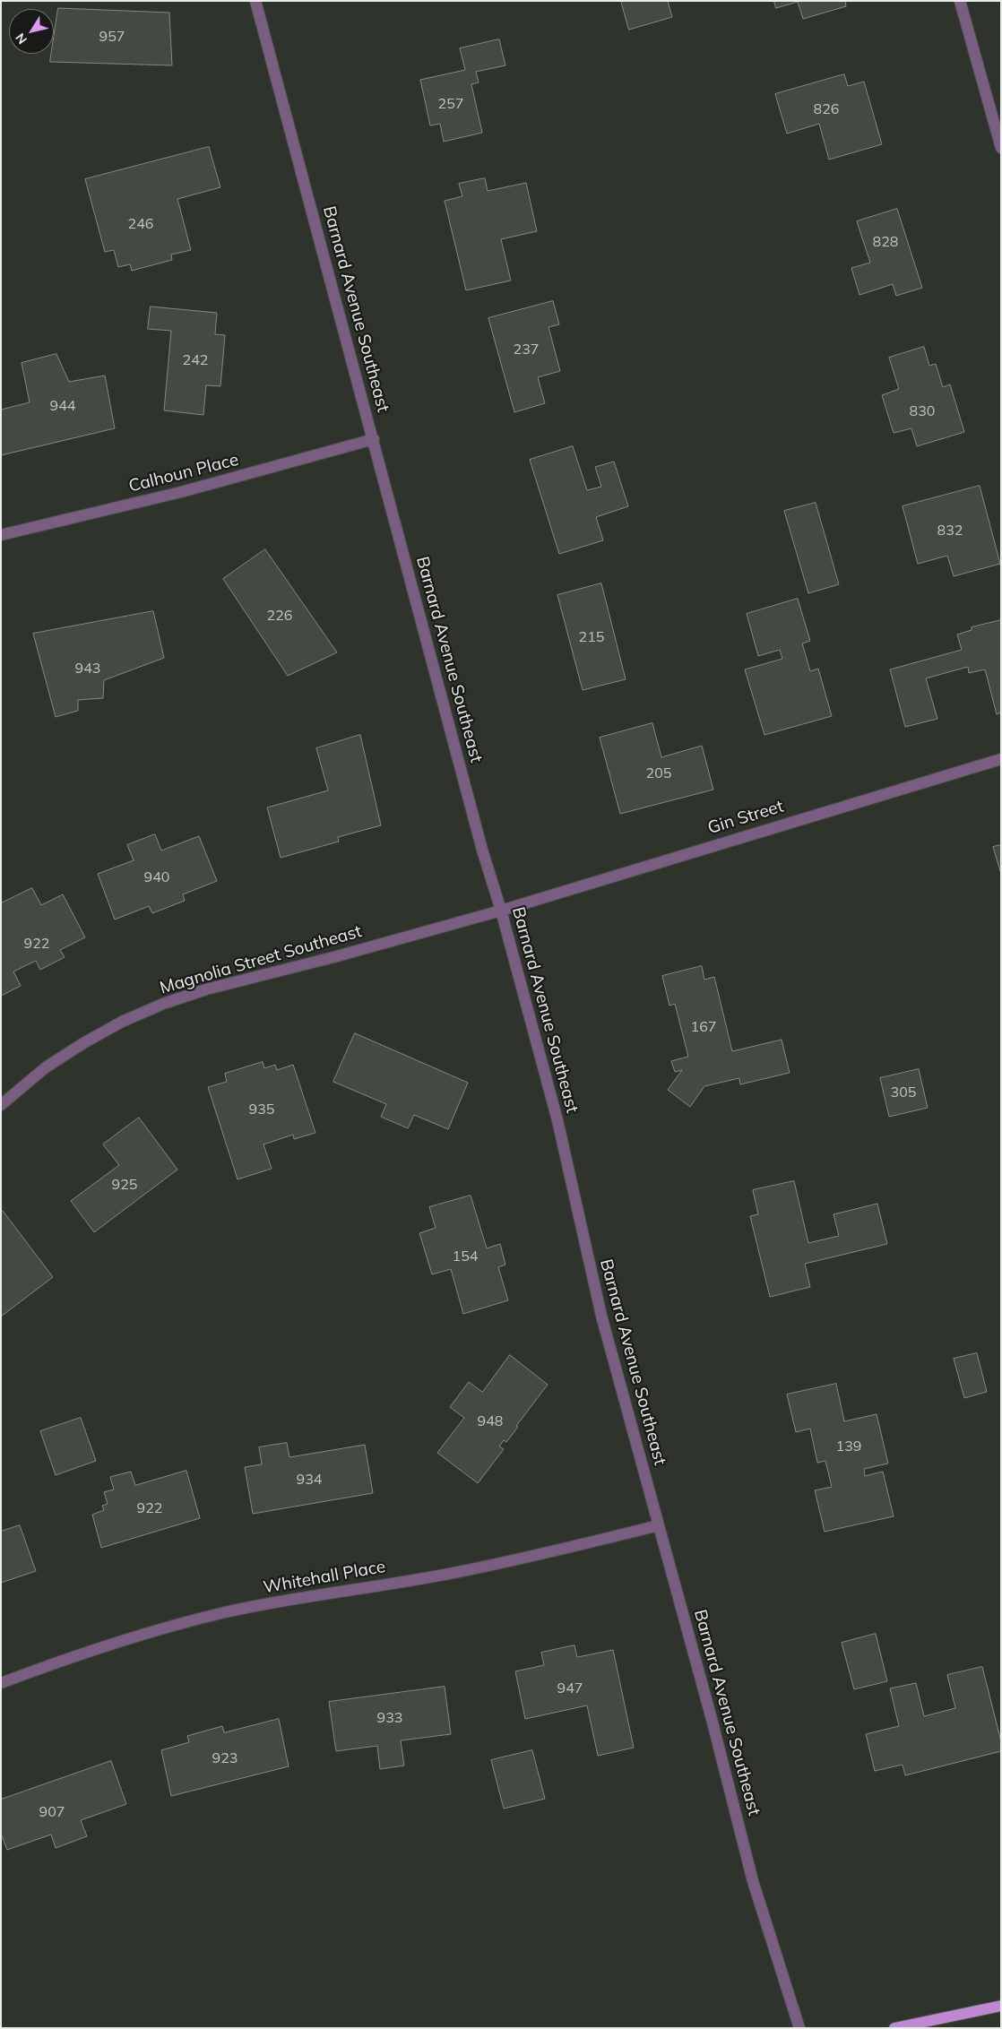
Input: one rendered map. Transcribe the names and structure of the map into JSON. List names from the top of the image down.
{
  "streets": {
    "street": [
      "Barnard Avenue Southeast",
      "Calhoun Place",
      "Gin Street",
      "Magnolia Street Southeast",
      "Whitehall Place"
    ]
  },
  "crossings": [
    ["Barnard Avenue Southeast", "Calhoun Place"],
    ["Barnard Avenue Southeast", "Gin Street"],
    ["Barnard Avenue Southeast", "Magnolia Street Southeast"],
    ["Barnard Avenue Southeast", "Whitehall Place"],
    ["Gin Street", "Magnolia Street Southeast"]
  ],
  "house_numbers": [
    "957",
    "257",
    "826",
    "246",
    "828",
    "237",
    "242",
    "944",
    "830",
    "832",
    "226",
    "215",
    "943",
    "205",
    "940",
    "922",
    "167",
    "305",
    "935",
    "925",
    "154",
    "948",
    "139",
    "934",
    "922",
    "947",
    "933",
    "923",
    "907"
  ],
  "north": "bottom left"
}
